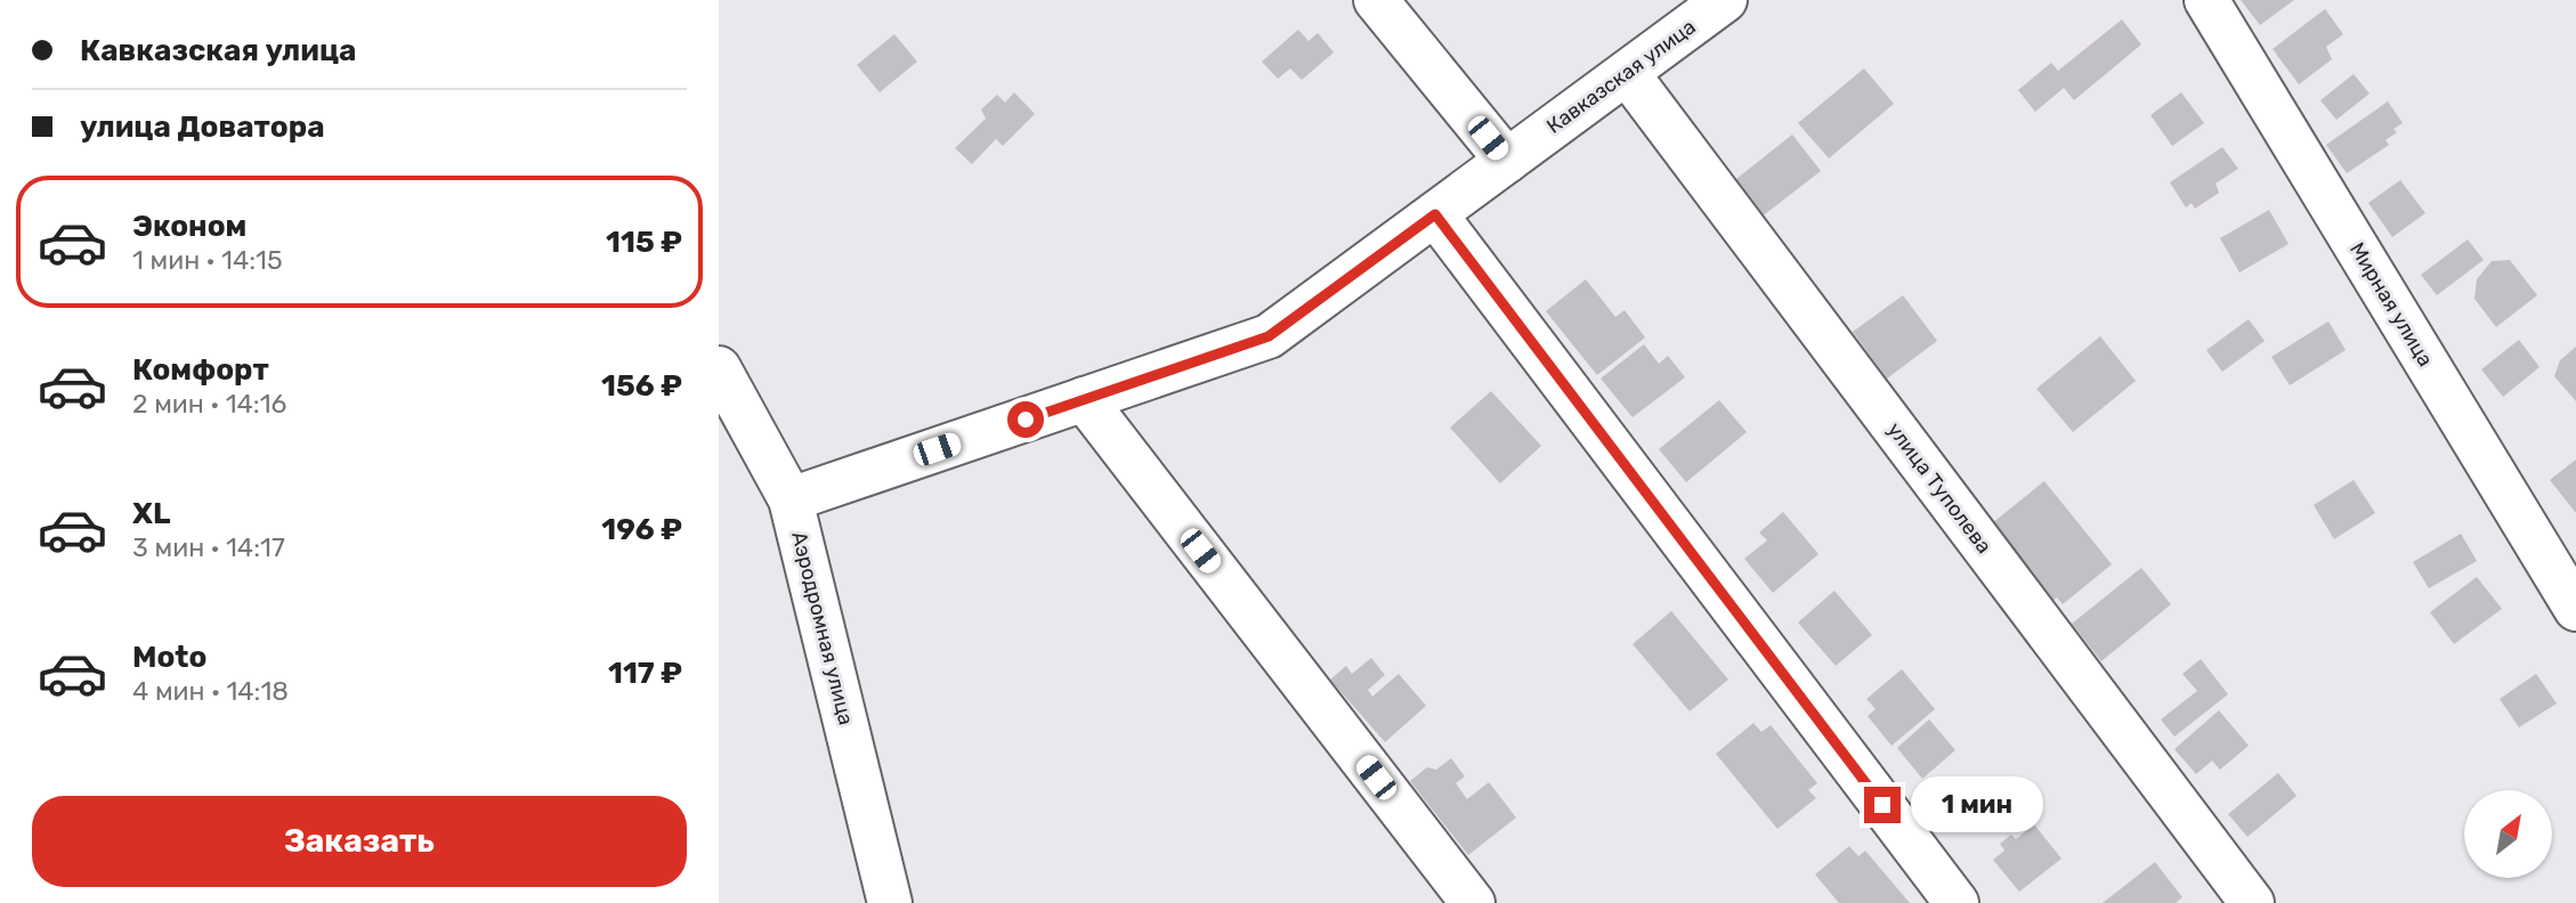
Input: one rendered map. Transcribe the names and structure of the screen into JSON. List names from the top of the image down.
{
  "streets": {
    "street": [
      "Кавказская улица",
      "Мирная улица",
      "улица Туполева",
      "Аэродромная улица"
    ]
  },
  "crossings": [
    ["Кавказская улица", "улица Туполева"],
    ["Кавказская улица", "Аэродромная улица"]
  ],
  "north": "top right",
  "page": {
    "banner": ["Кавказская улица", "улица Доватора"],
    "list": [
      {
        "name": "Эконом",
        "note": "1 мин · 14:15",
        "value": "115 ₽"
      },
      {
        "name": "Комфорт",
        "note": "2 мин · 14:16",
        "value": "156 ₽"
      },
      {
        "name": "XL",
        "note": "3 мин · 14:17",
        "value": "196 ₽"
      },
      {
        "name": "Moto",
        "note": "4 мин · 14:18",
        "value": "117 ₽"
      }
    ],
    "bubble": "1 мин",
    "buttons": "Заказать"
  }
}
